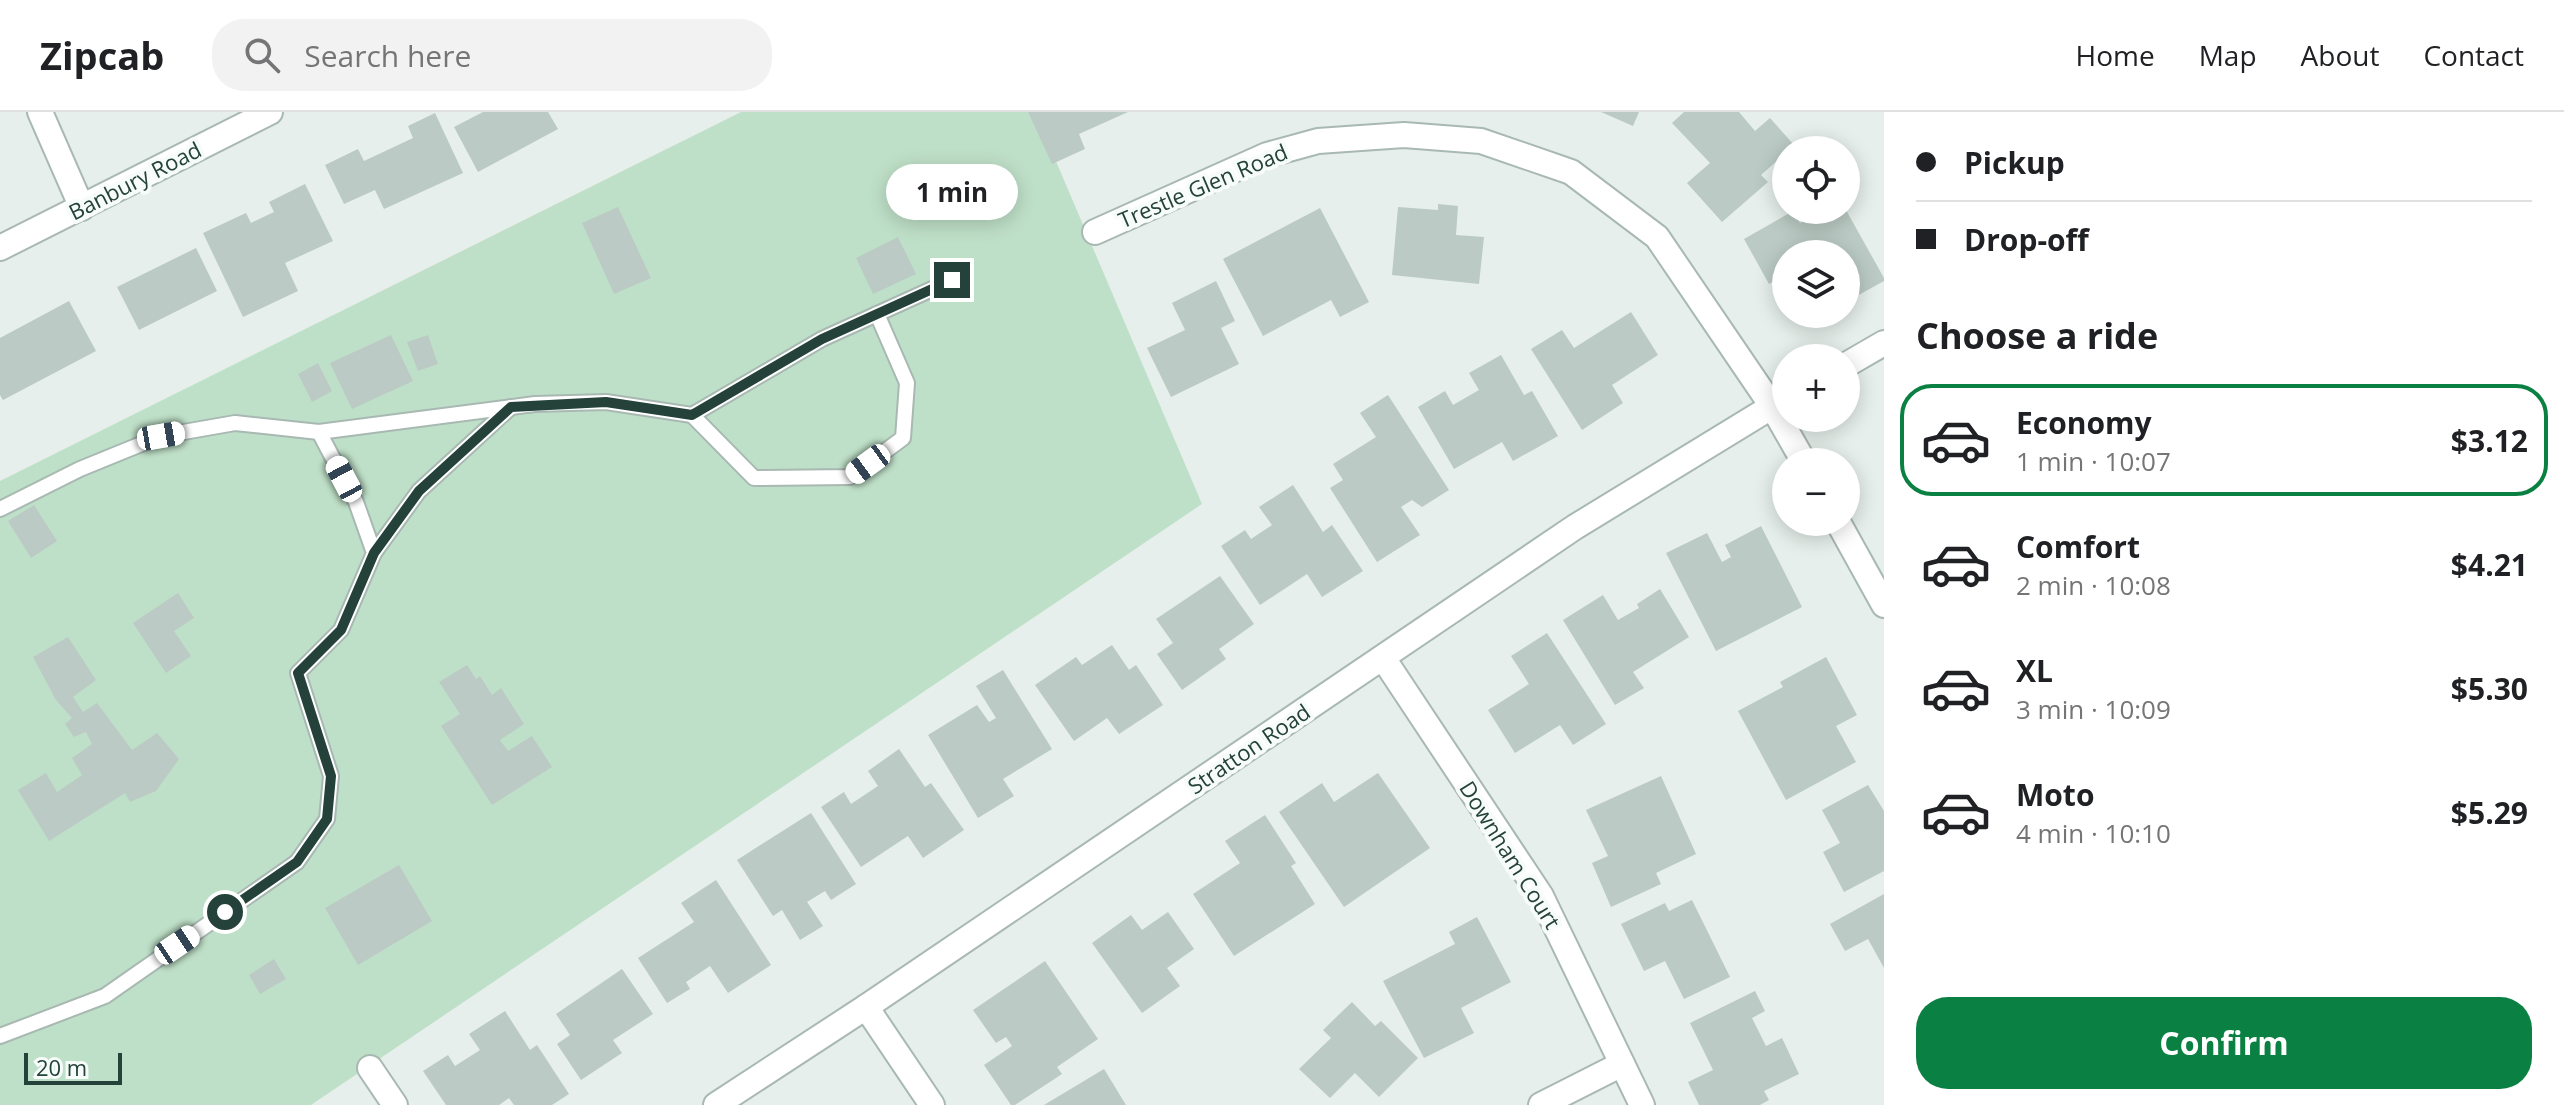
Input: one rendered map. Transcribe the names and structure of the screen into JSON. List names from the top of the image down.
{
  "streets": {
    "street": [
      "Banbury Road",
      "Trestle Glen Road",
      "Stratton Road",
      "Downham Court"
    ]
  },
  "crossings": [
    ["Stratton Road", "Downham Court"]
  ],
  "scale_bar": "20 m",
  "page": {
    "header": "Zipcab",
    "search": "Search here",
    "nav": [
      "Home",
      "Map",
      "About",
      "Contact"
    ],
    "banner": ["Pickup", "Drop-off"],
    "map_buttons": ["+", "−"],
    "bubble": "1 min",
    "heading": "Choose a ride",
    "list": [
      {
        "name": "Economy",
        "note": "1 min · 10:07",
        "value": "$3.12"
      },
      {
        "name": "Comfort",
        "note": "2 min · 10:08",
        "value": "$4.21"
      },
      {
        "name": "XL",
        "note": "3 min · 10:09",
        "value": "$5.30"
      },
      {
        "name": "Moto",
        "note": "4 min · 10:10",
        "value": "$5.29"
      }
    ],
    "buttons": "Confirm",
    "scale": "20 m"
  }
}
